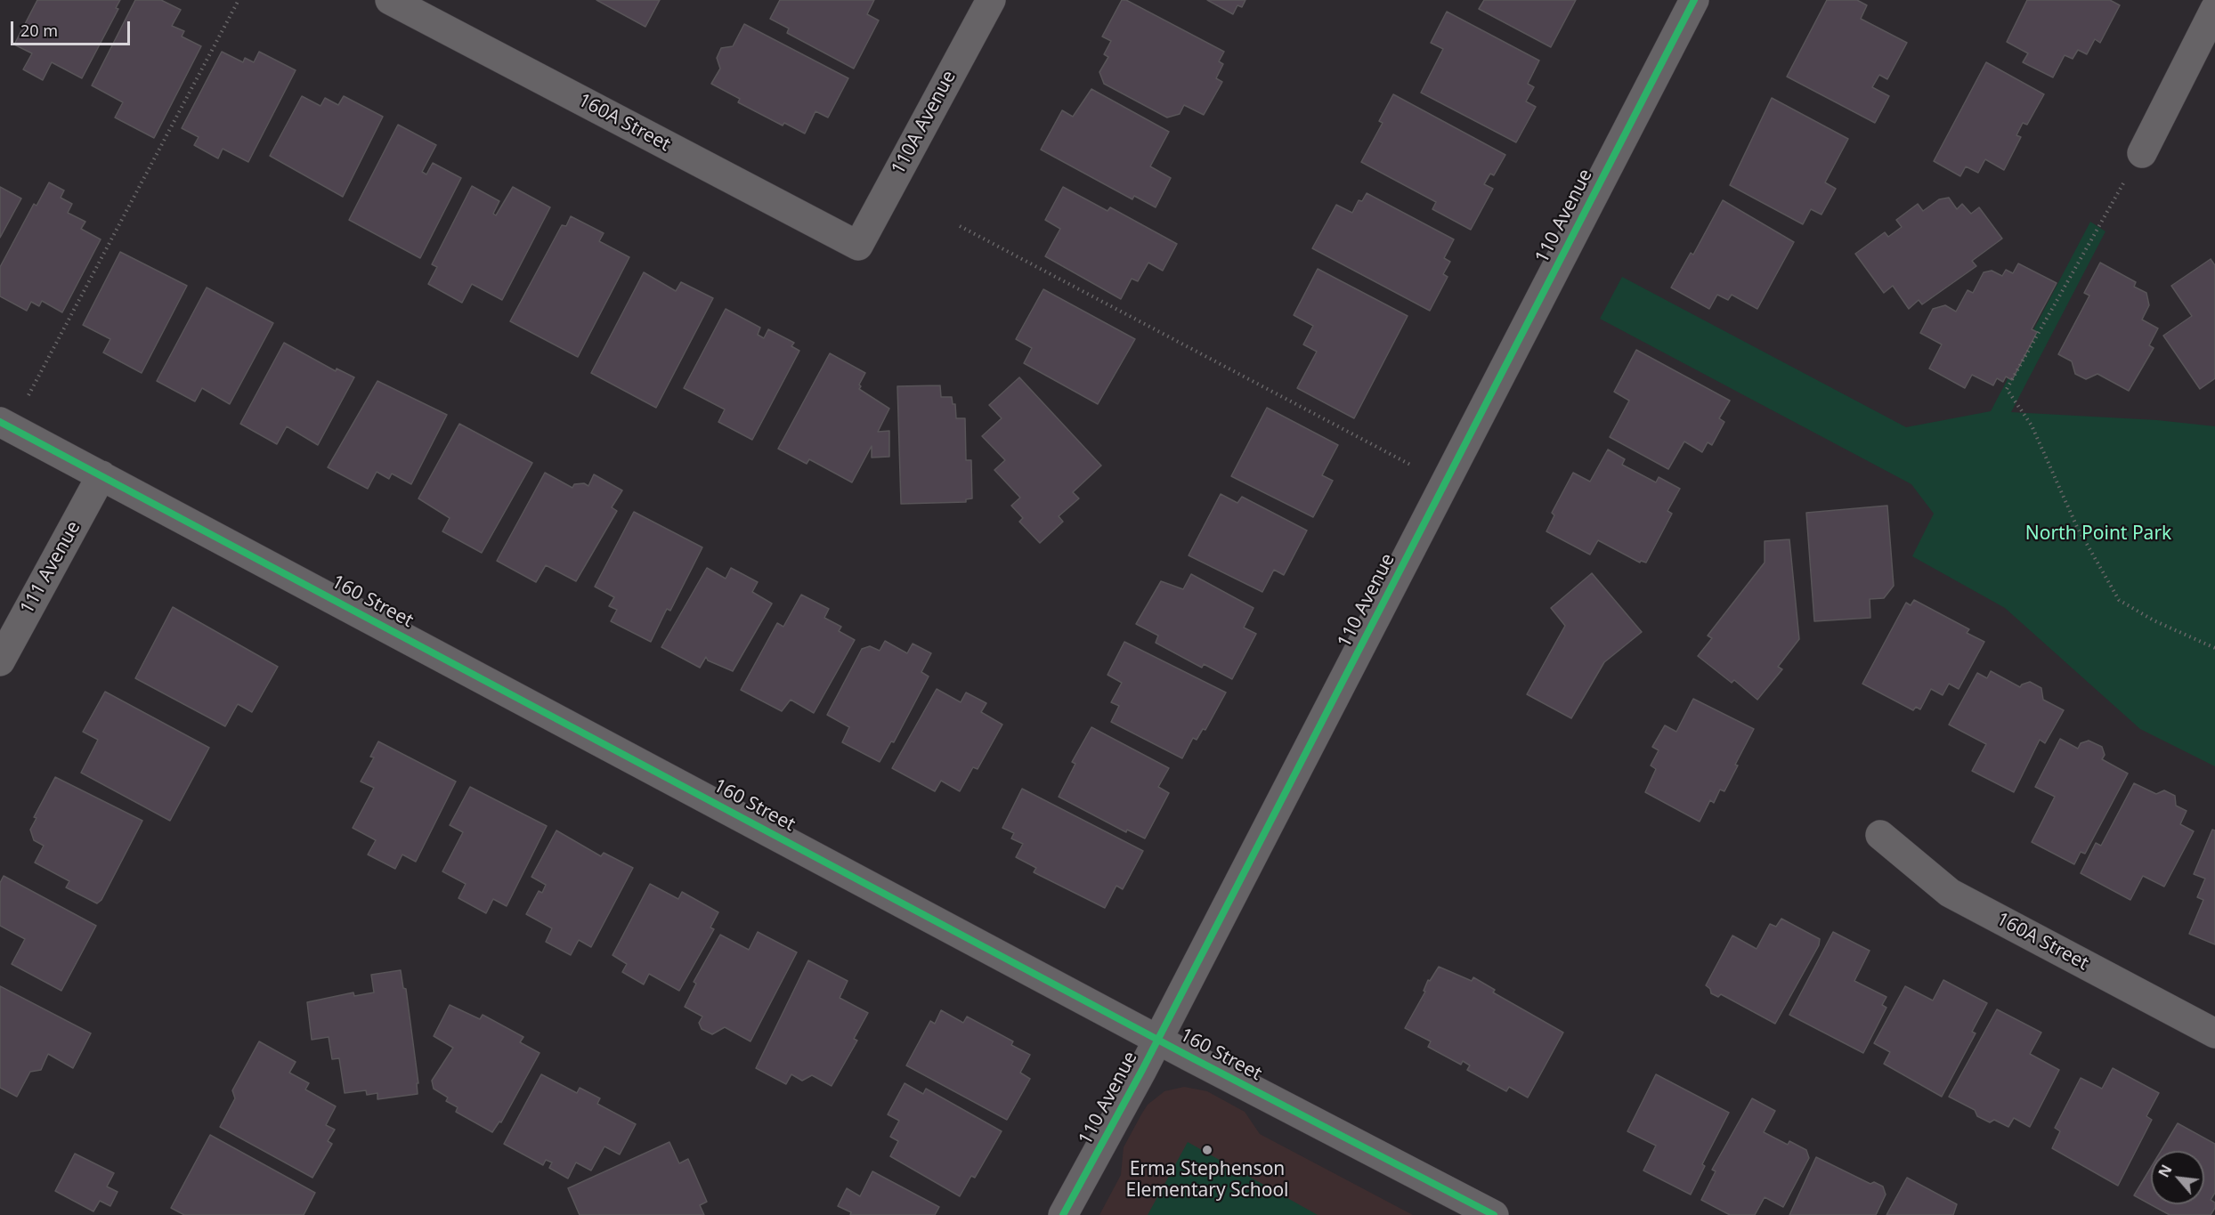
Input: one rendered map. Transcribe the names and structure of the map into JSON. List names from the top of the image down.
{
  "streets": {
    "street": [
      "160A Street",
      "110A Avenue",
      "110 Avenue",
      "111 Avenue",
      "160 Street"
    ]
  },
  "crossings": [
    ["160A Street", "110A Avenue"],
    ["110 Avenue", "160 Street"],
    ["111 Avenue", "160 Street"]
  ],
  "parks": ["North Point Park"],
  "places": ["Erma Stephenson Elementary School"],
  "scale_bar": "20 m",
  "north": "top left"
}
